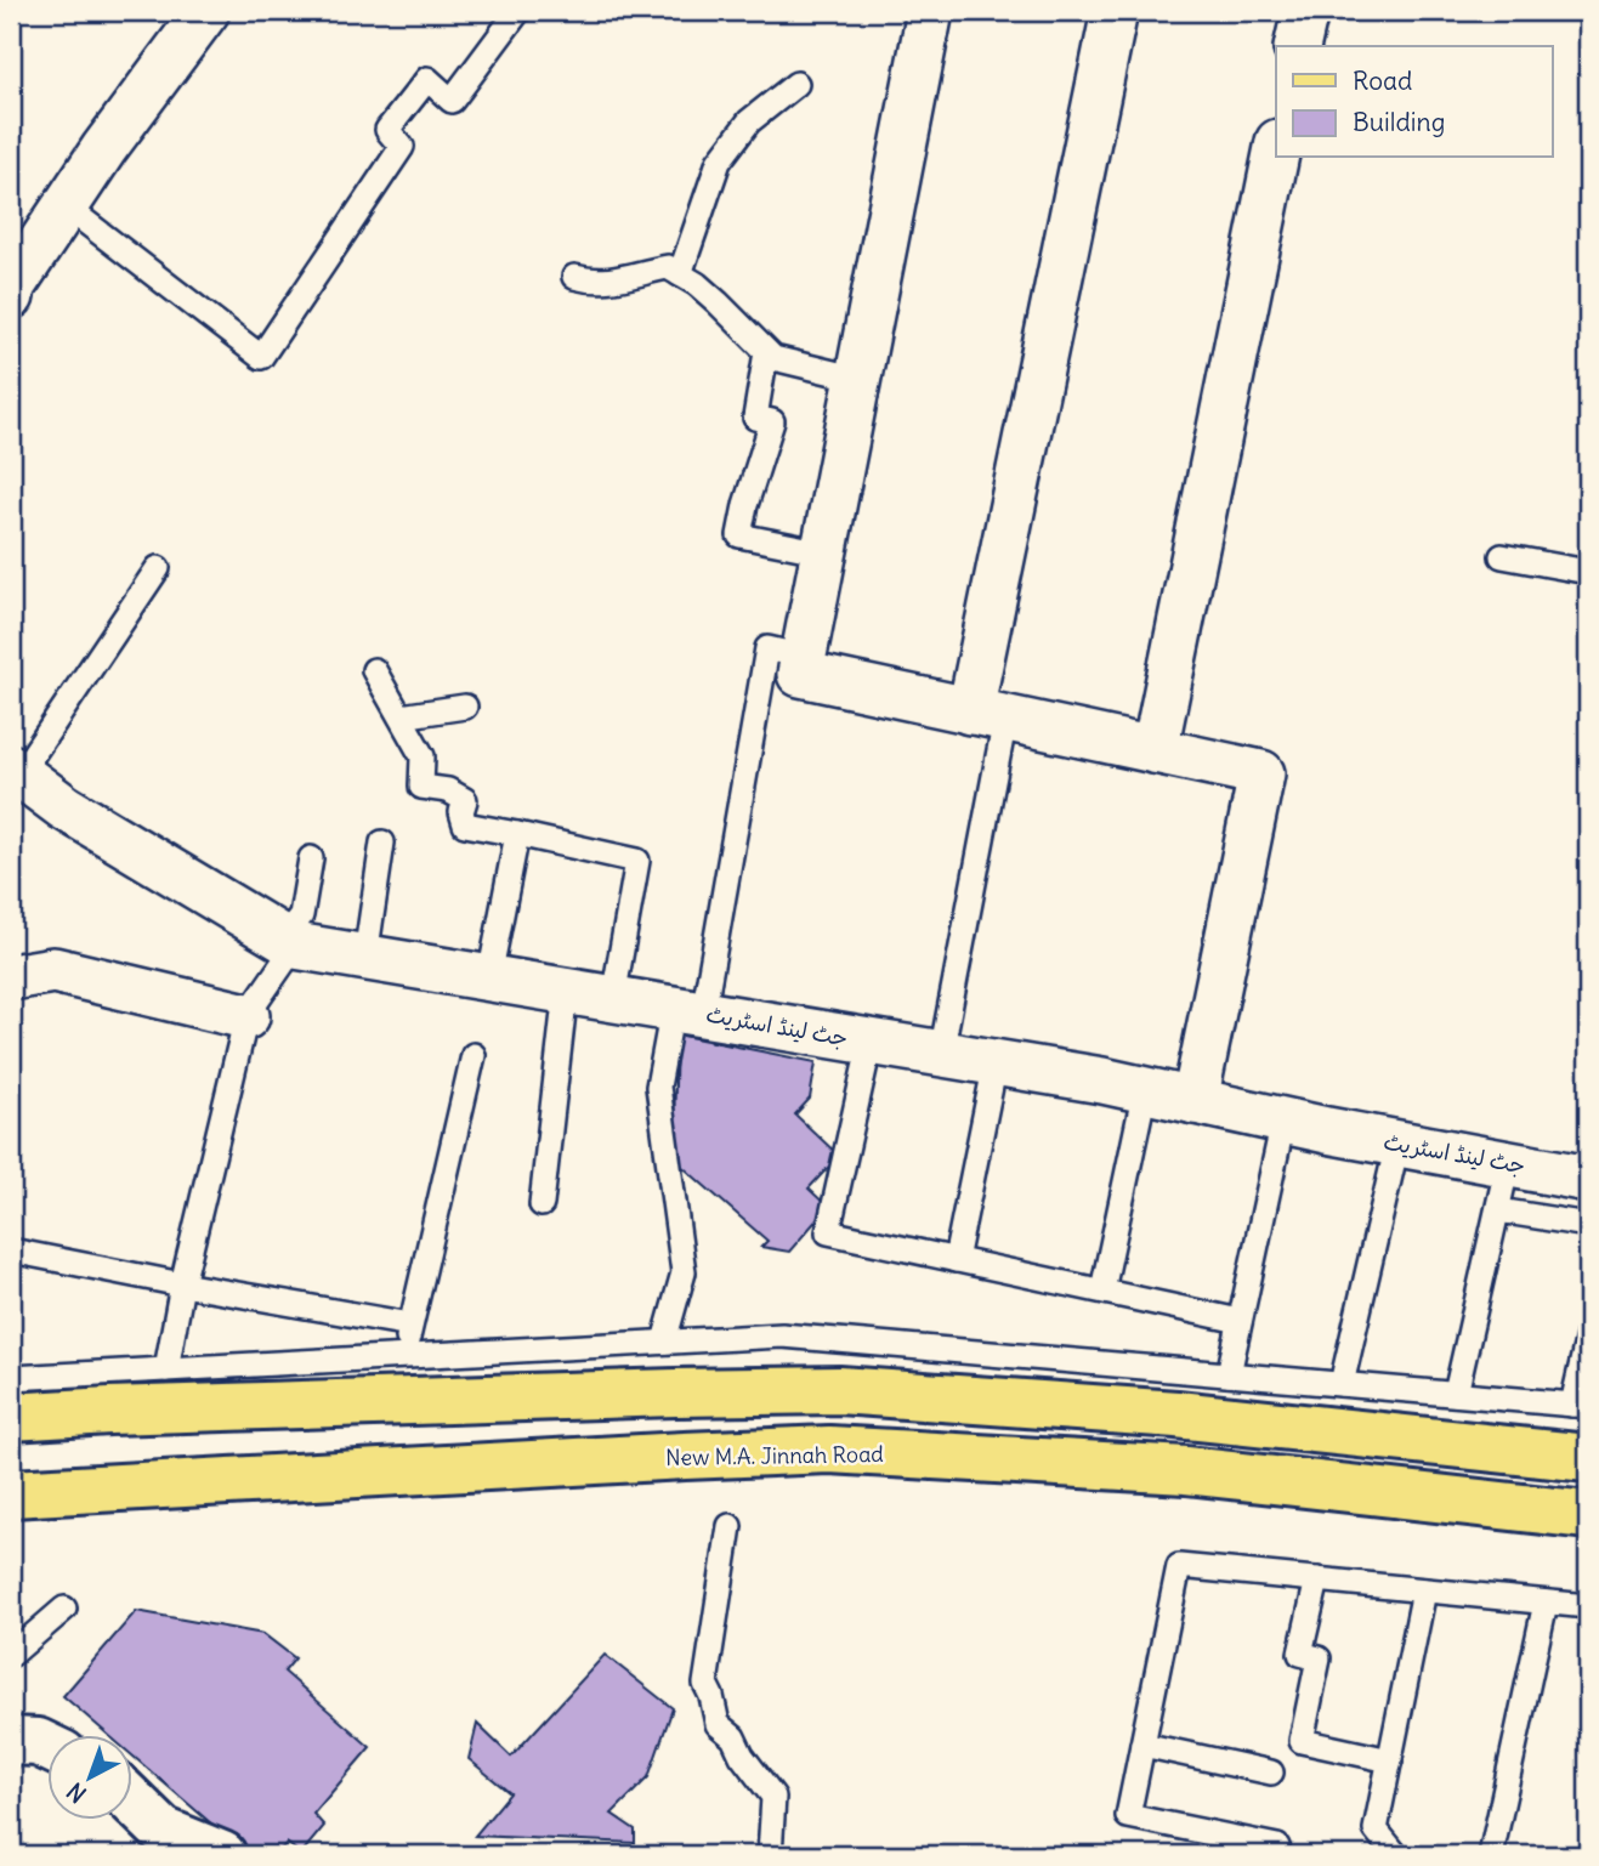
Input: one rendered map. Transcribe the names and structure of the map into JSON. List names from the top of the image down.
{
  "streets": {
    "main road": ["New M.A. Jinnah Road"],
    "street": ["جٹ لینڈ اسٹریٹ"]
  },
  "legend": ["Road", "Building"],
  "north": "bottom left"
}
